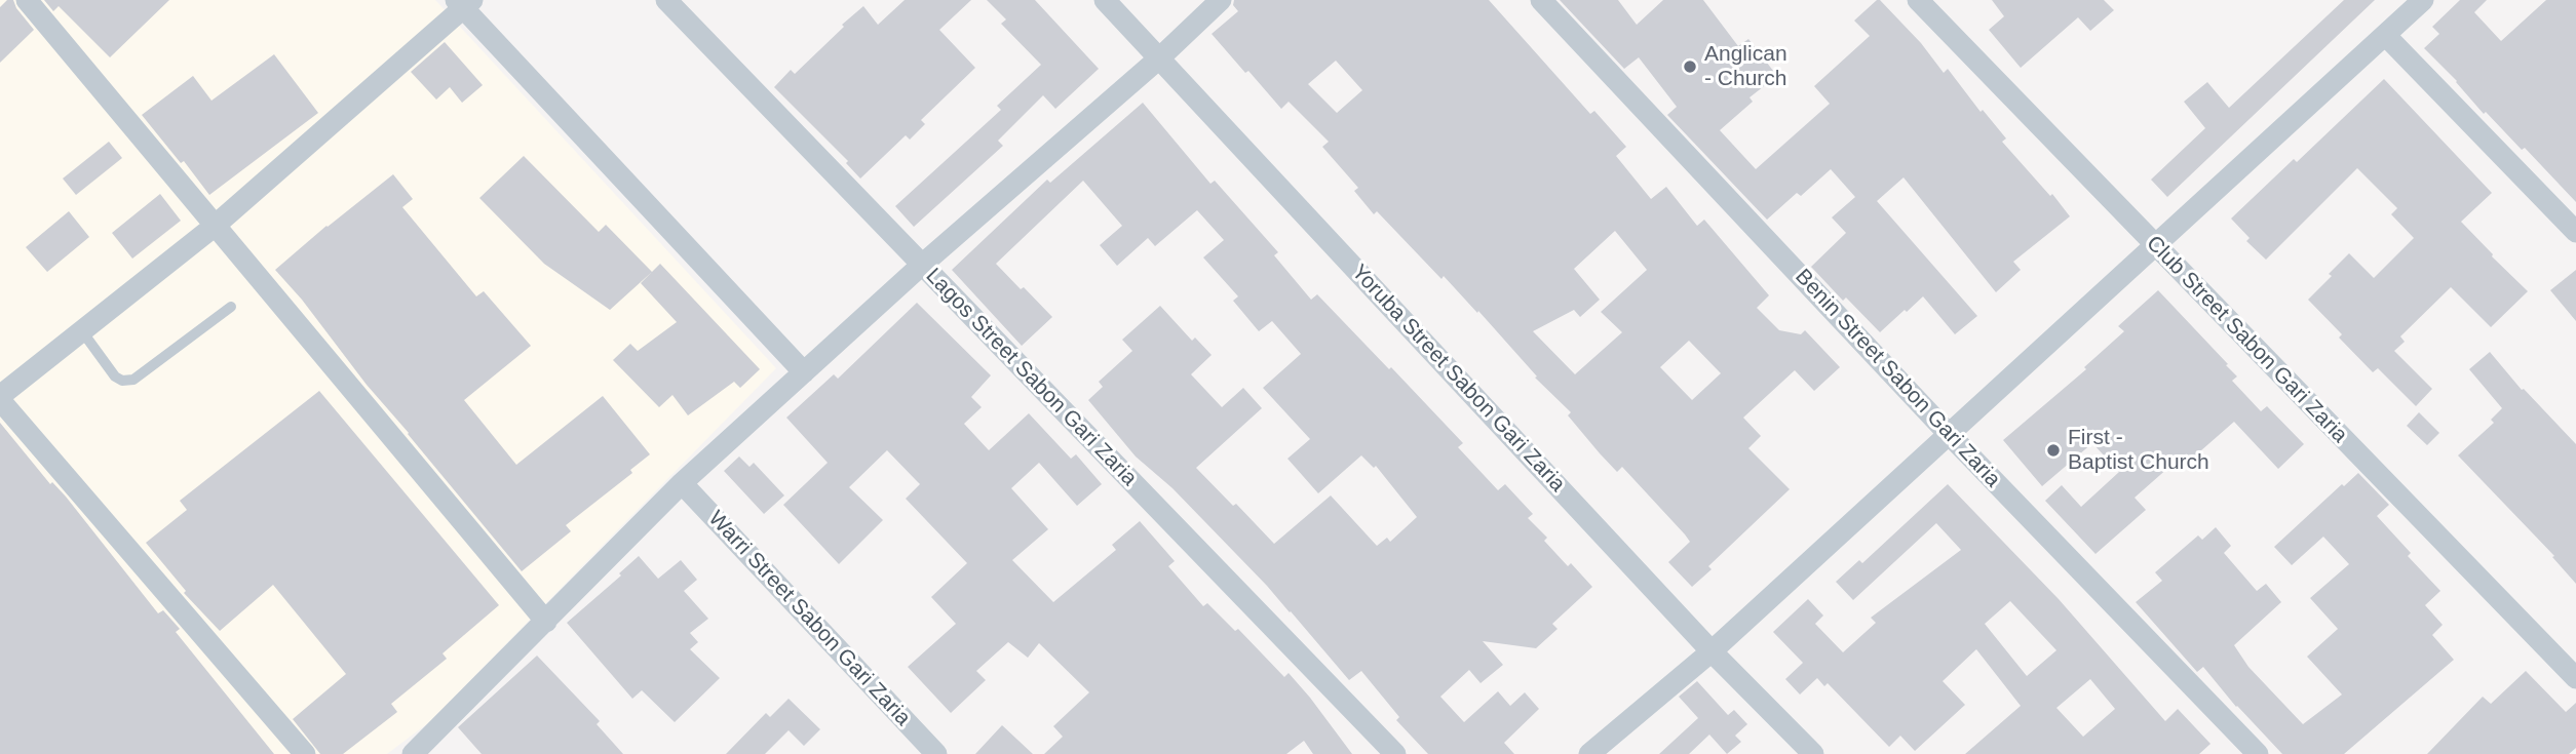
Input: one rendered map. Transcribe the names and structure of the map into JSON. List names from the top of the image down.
{
  "streets": {
    "street": [
      "Club Street Sabon Gari Zaria",
      "Lagos Street Sabon Gari Zaria",
      "Yoruba Street Sabon Gari Zaria",
      "Benin Street Sabon Gari Zaria",
      "Warri Street Sabon Gari Zaria"
    ]
  },
  "places": ["Anglican - Church", "First - Baptist Church"]
}
